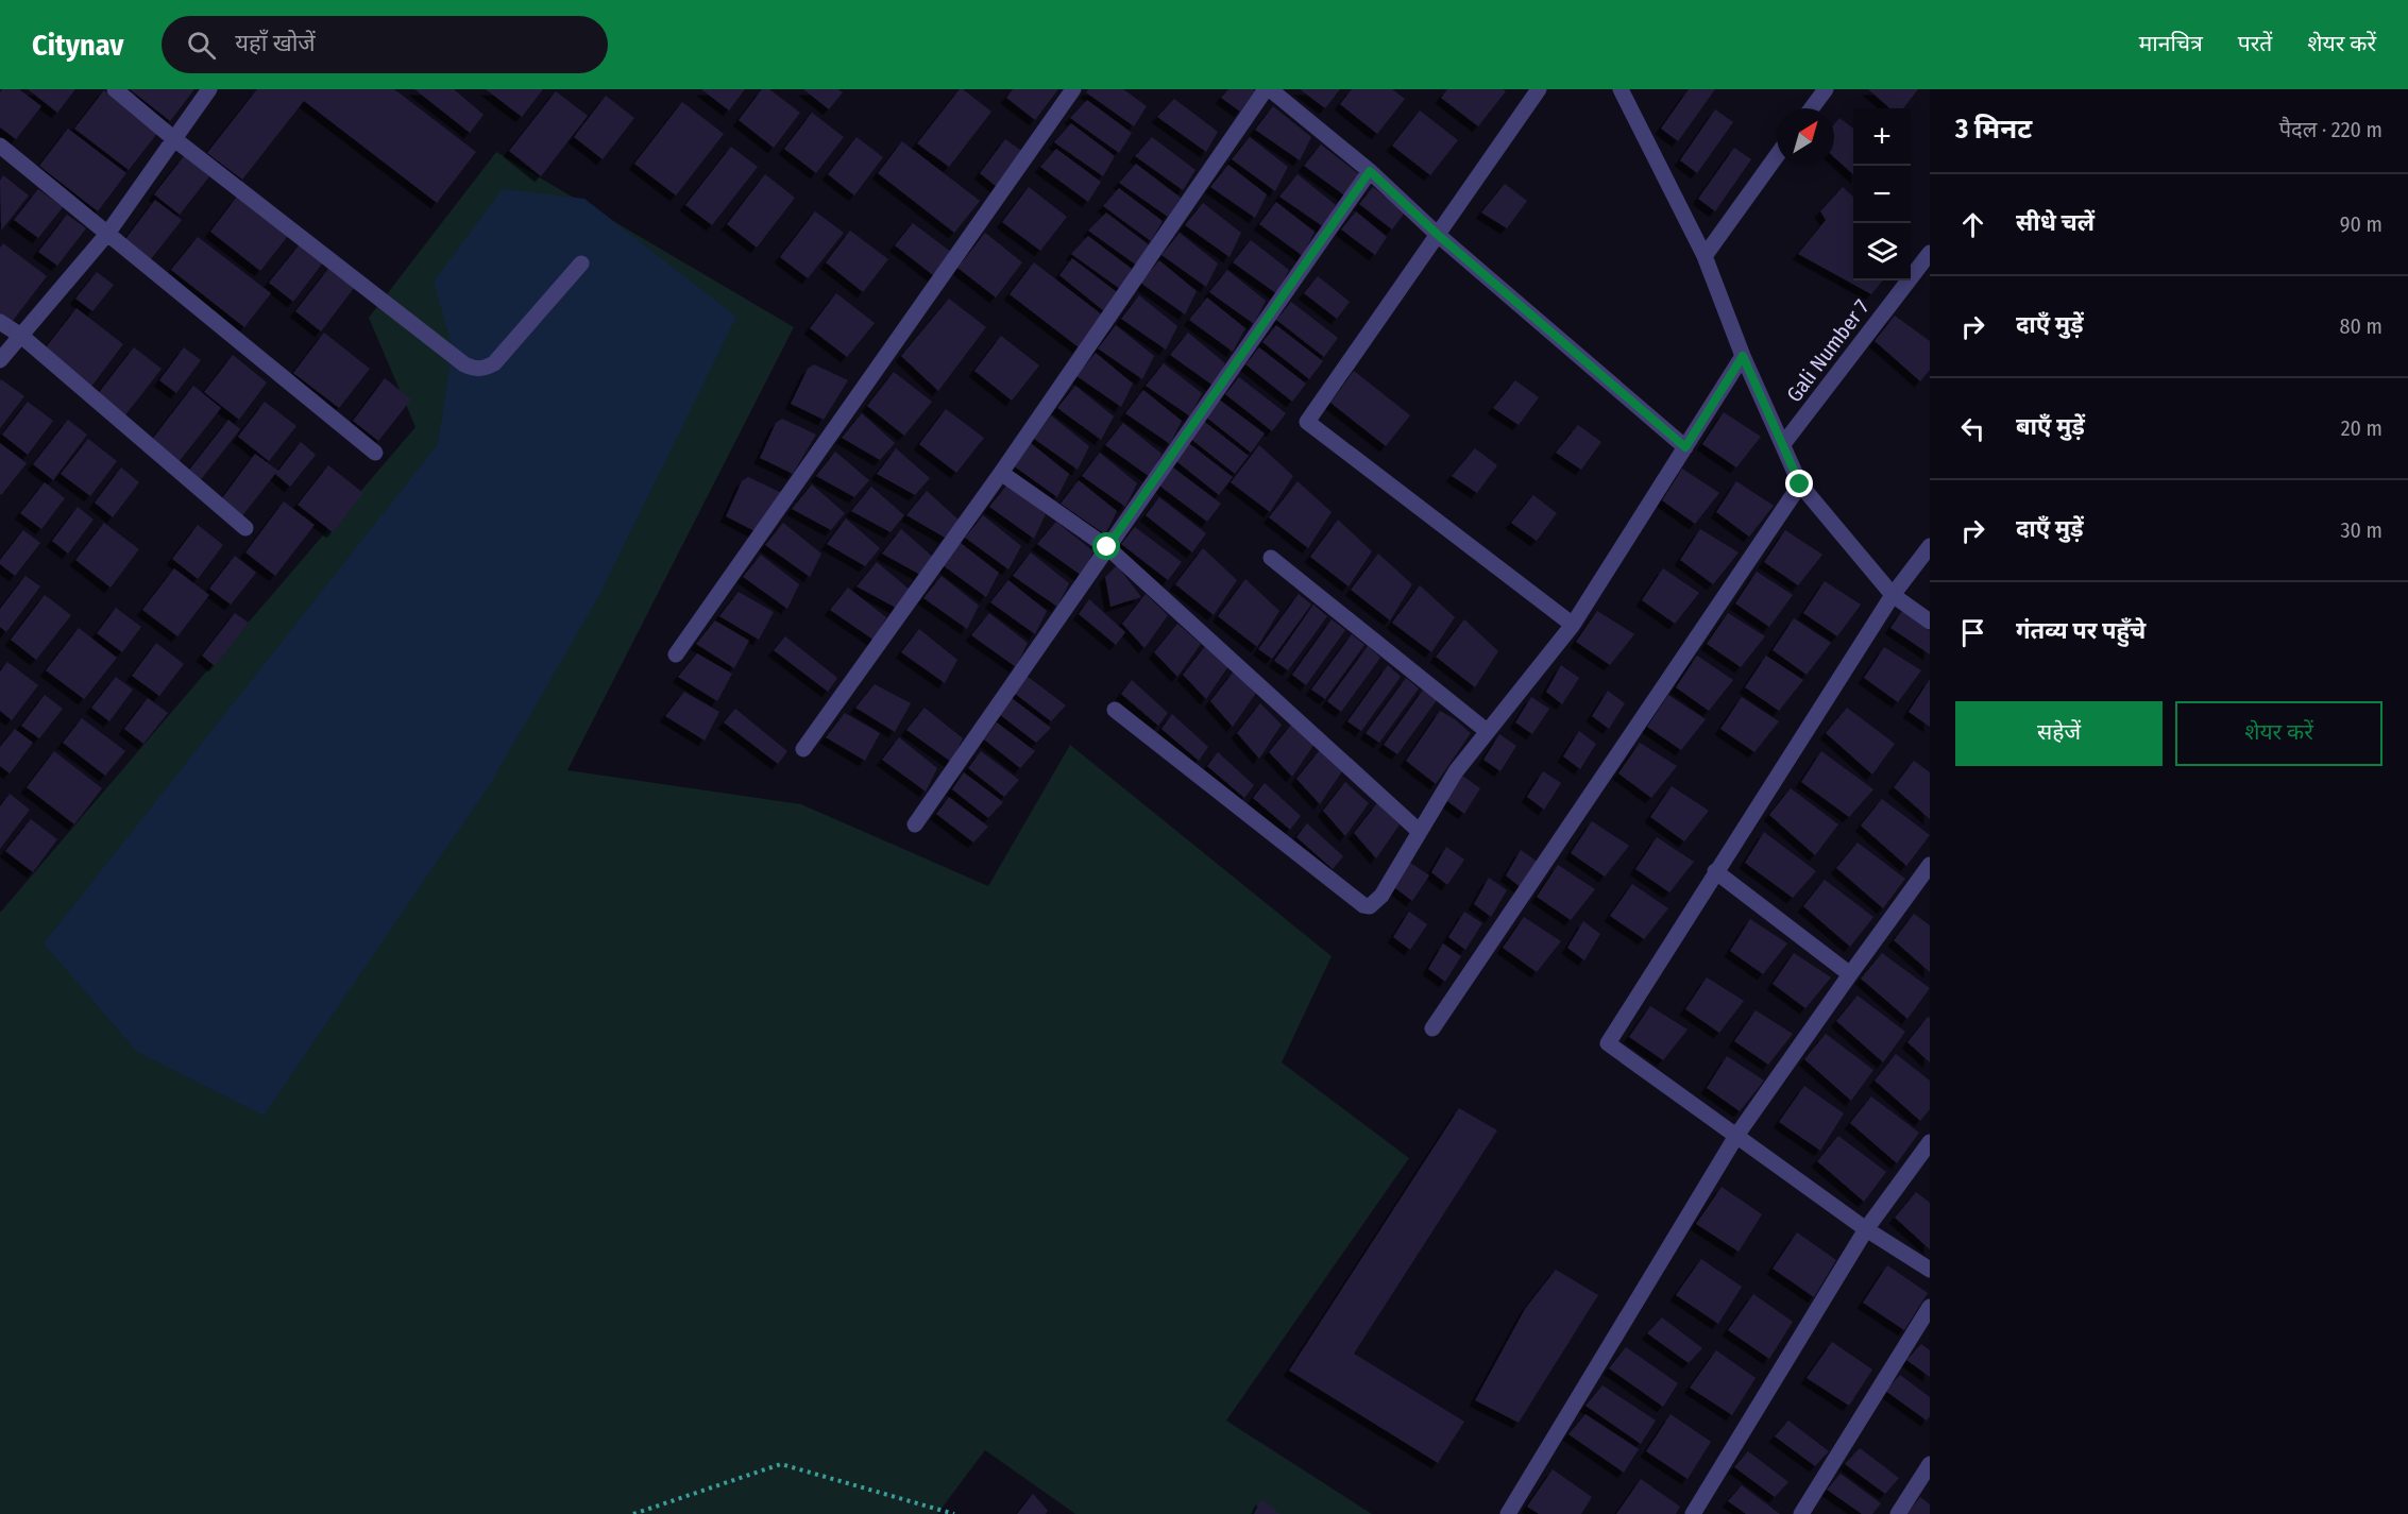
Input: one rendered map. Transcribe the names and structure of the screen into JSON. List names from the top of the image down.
{
  "streets": {
    "street": ["Gali Number 7"]
  },
  "north": "top right",
  "page": {
    "header": "Citynav",
    "search": "यहाँ खोजें",
    "nav": ["मानचित्र", "परतें", "शेयर करें"],
    "heading": ["3 मिनट", "पैदल · 220 m"],
    "map_buttons": ["+", "−"],
    "list": [
      ["सीधे चलें", "90 m"],
      ["दाएँ मुड़ें", "80 m"],
      ["बाएँ मुड़ें", "20 m"],
      ["दाएँ मुड़ें", "30 m"],
      "गंतव्य पर पहुँचे"
    ],
    "buttons": ["सहेजें", "शेयर करें"]
  }
}
